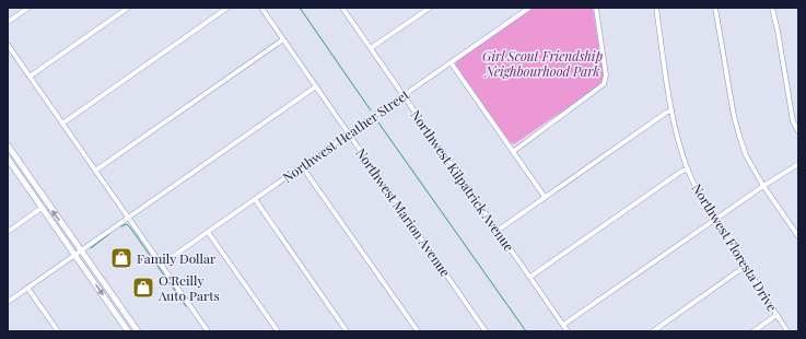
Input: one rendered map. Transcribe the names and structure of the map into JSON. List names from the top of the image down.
{
  "streets": {
    "street": [
      "Northwest Heather Street",
      "Northwest Kilpatrick Avenue",
      "Northwest Marion Avenue",
      "Northwest Floresta Drive"
    ]
  },
  "crossings": [
    ["Northwest Heather Street", "Northwest Kilpatrick Avenue"],
    ["Northwest Heather Street", "Northwest Marion Avenue"]
  ],
  "parks": ["Girl Scout Friendship Neighbourhood Park"],
  "places": {
    "shop": ["Family Dollar", "O'Reilly Auto Parts"]
  }
}
